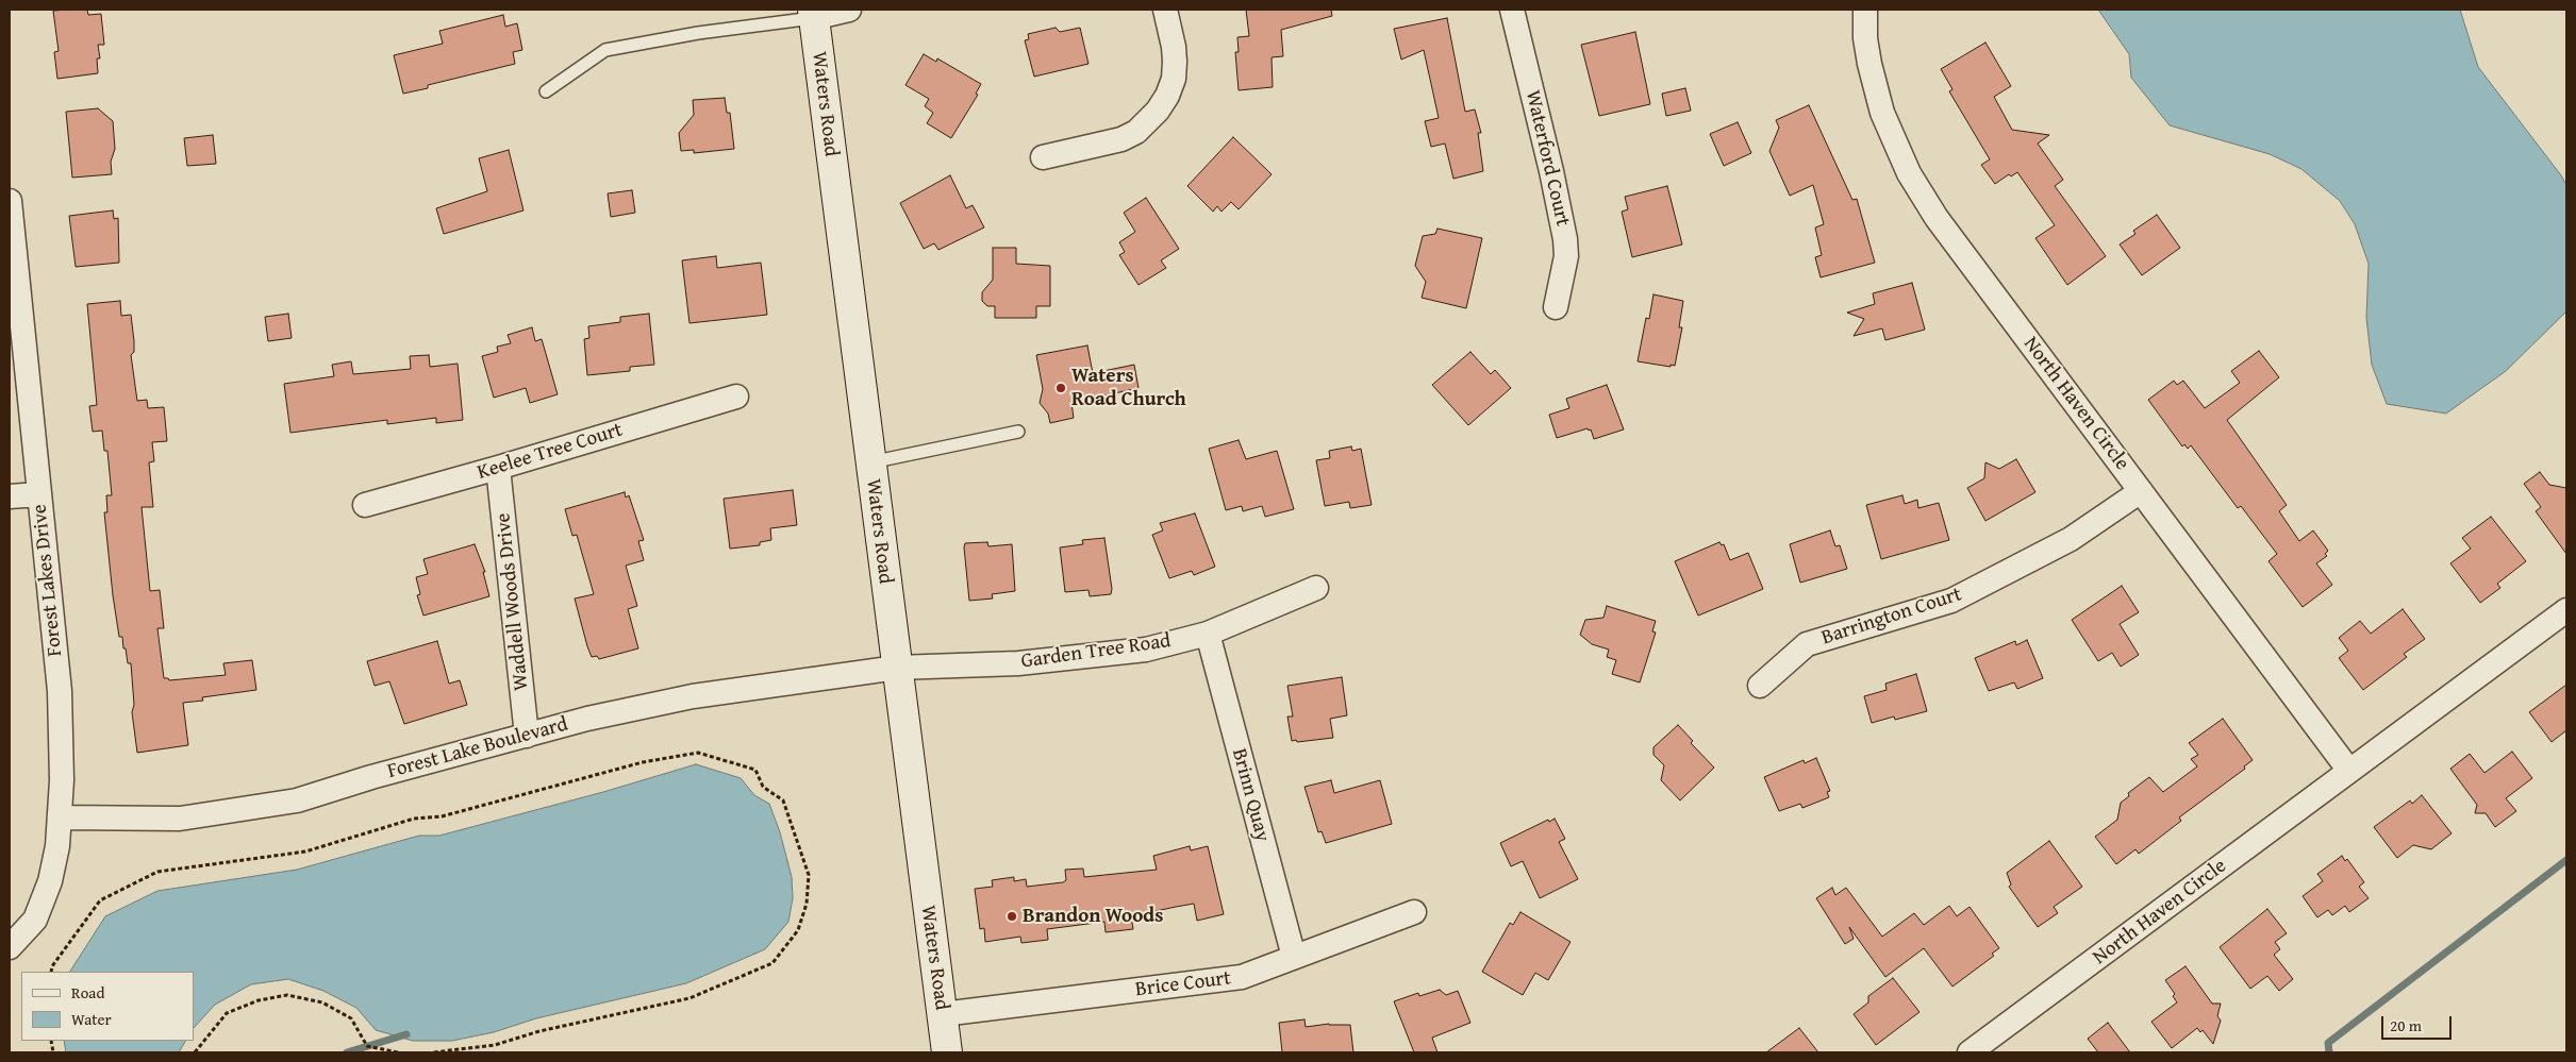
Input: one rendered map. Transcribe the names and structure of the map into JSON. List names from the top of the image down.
{
  "streets": {
    "street": [
      "Waters Road",
      "Waterford Court",
      "North Haven Circle",
      "Keelee Tree Court",
      "Forest Lakes Drive",
      "Waddell Woods Drive",
      "Barrington Court",
      "Garden Tree Road",
      "Forest Lake Boulevard",
      "Brinn Quay",
      "Brice Court"
    ]
  },
  "crossings": [
    ["Waters Road", "Garden Tree Road"],
    ["Waters Road", "Forest Lake Boulevard"],
    ["Waters Road", "Brice Court"],
    ["North Haven Circle", "Barrington Court"],
    ["Keelee Tree Court", "Waddell Woods Drive"],
    ["Forest Lakes Drive", "Forest Lake Boulevard"],
    ["Waddell Woods Drive", "Forest Lake Boulevard"],
    ["Garden Tree Road", "Forest Lake Boulevard"],
    ["Garden Tree Road", "Brinn Quay"],
    ["Brinn Quay", "Brice Court"]
  ],
  "places": ["Waters Road Church", "Brandon Woods"],
  "legend": ["Road", "Water"],
  "scale_bar": "20 m"
}
